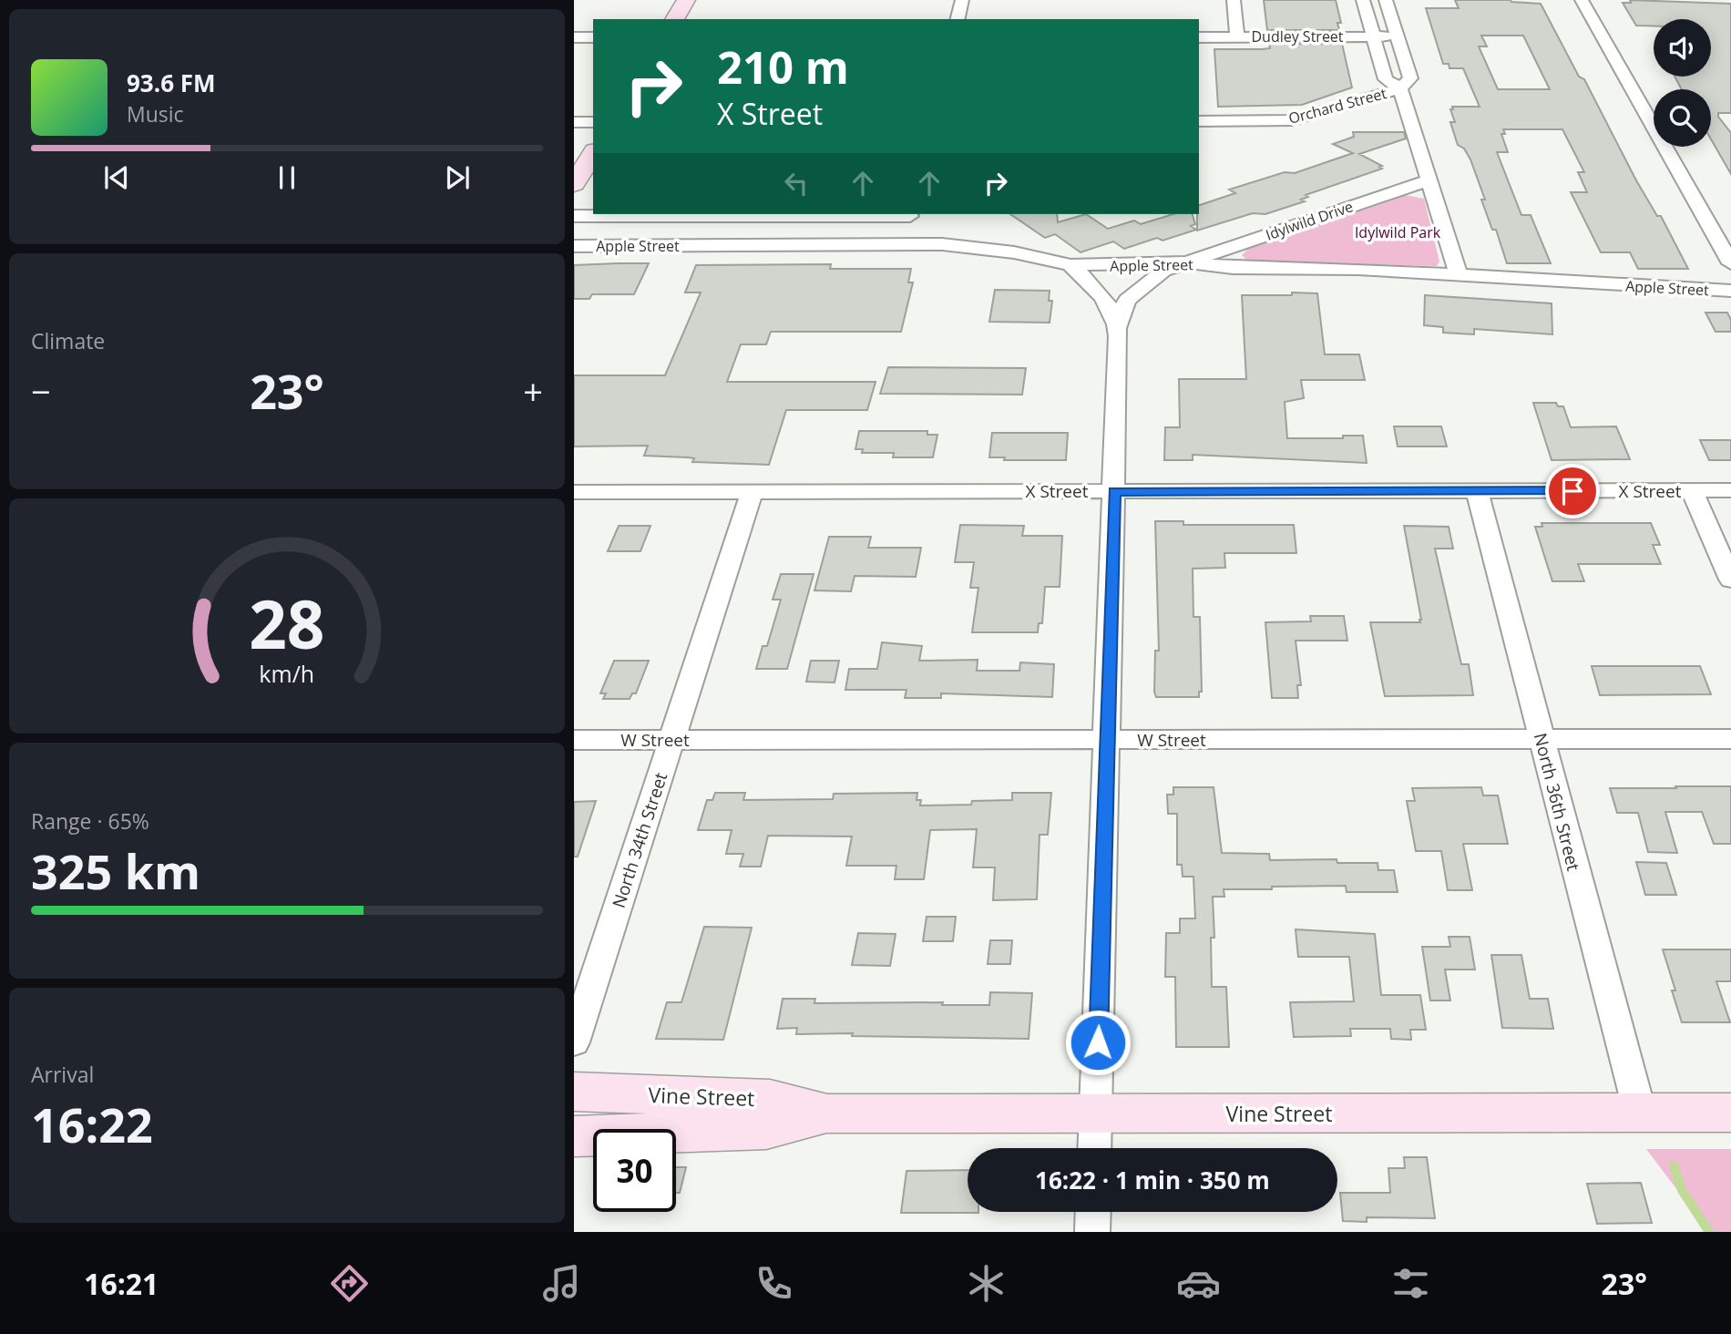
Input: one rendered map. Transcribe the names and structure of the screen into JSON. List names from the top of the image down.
{
  "streets": {
    "main road": ["Vine Street"],
    "street": [
      "Dudley Street",
      "Orchard Street",
      "Idylwild Drive",
      "Apple Street",
      "X Street",
      "W Street",
      "North 36th Street",
      "North 34th Street"
    ]
  },
  "crossings": [
    ["Idylwild Drive", "Apple Street"],
    ["X Street", "North 36th Street"],
    ["X Street", "North 34th Street"],
    ["W Street", "North 36th Street"],
    ["W Street", "North 34th Street"],
    ["North 36th Street", "Vine Street"]
  ],
  "parks": ["Idylwild Park"],
  "page": {
    "turn": ["210 m", "X Street"],
    "song": ["93.6 FM", "Music"],
    "tile": [
      "Climate",
      ["Range · 65%", "325 km"],
      ["Arrival", "16:22"]
    ],
    "heat": ["−", "23°", "+"],
    "limit": "30",
    "trip": "16:22 · 1 min · 350 m",
    "tabs": ["16:21", "23°"],
    "gauge": ["28", "km/h"]
  }
}
